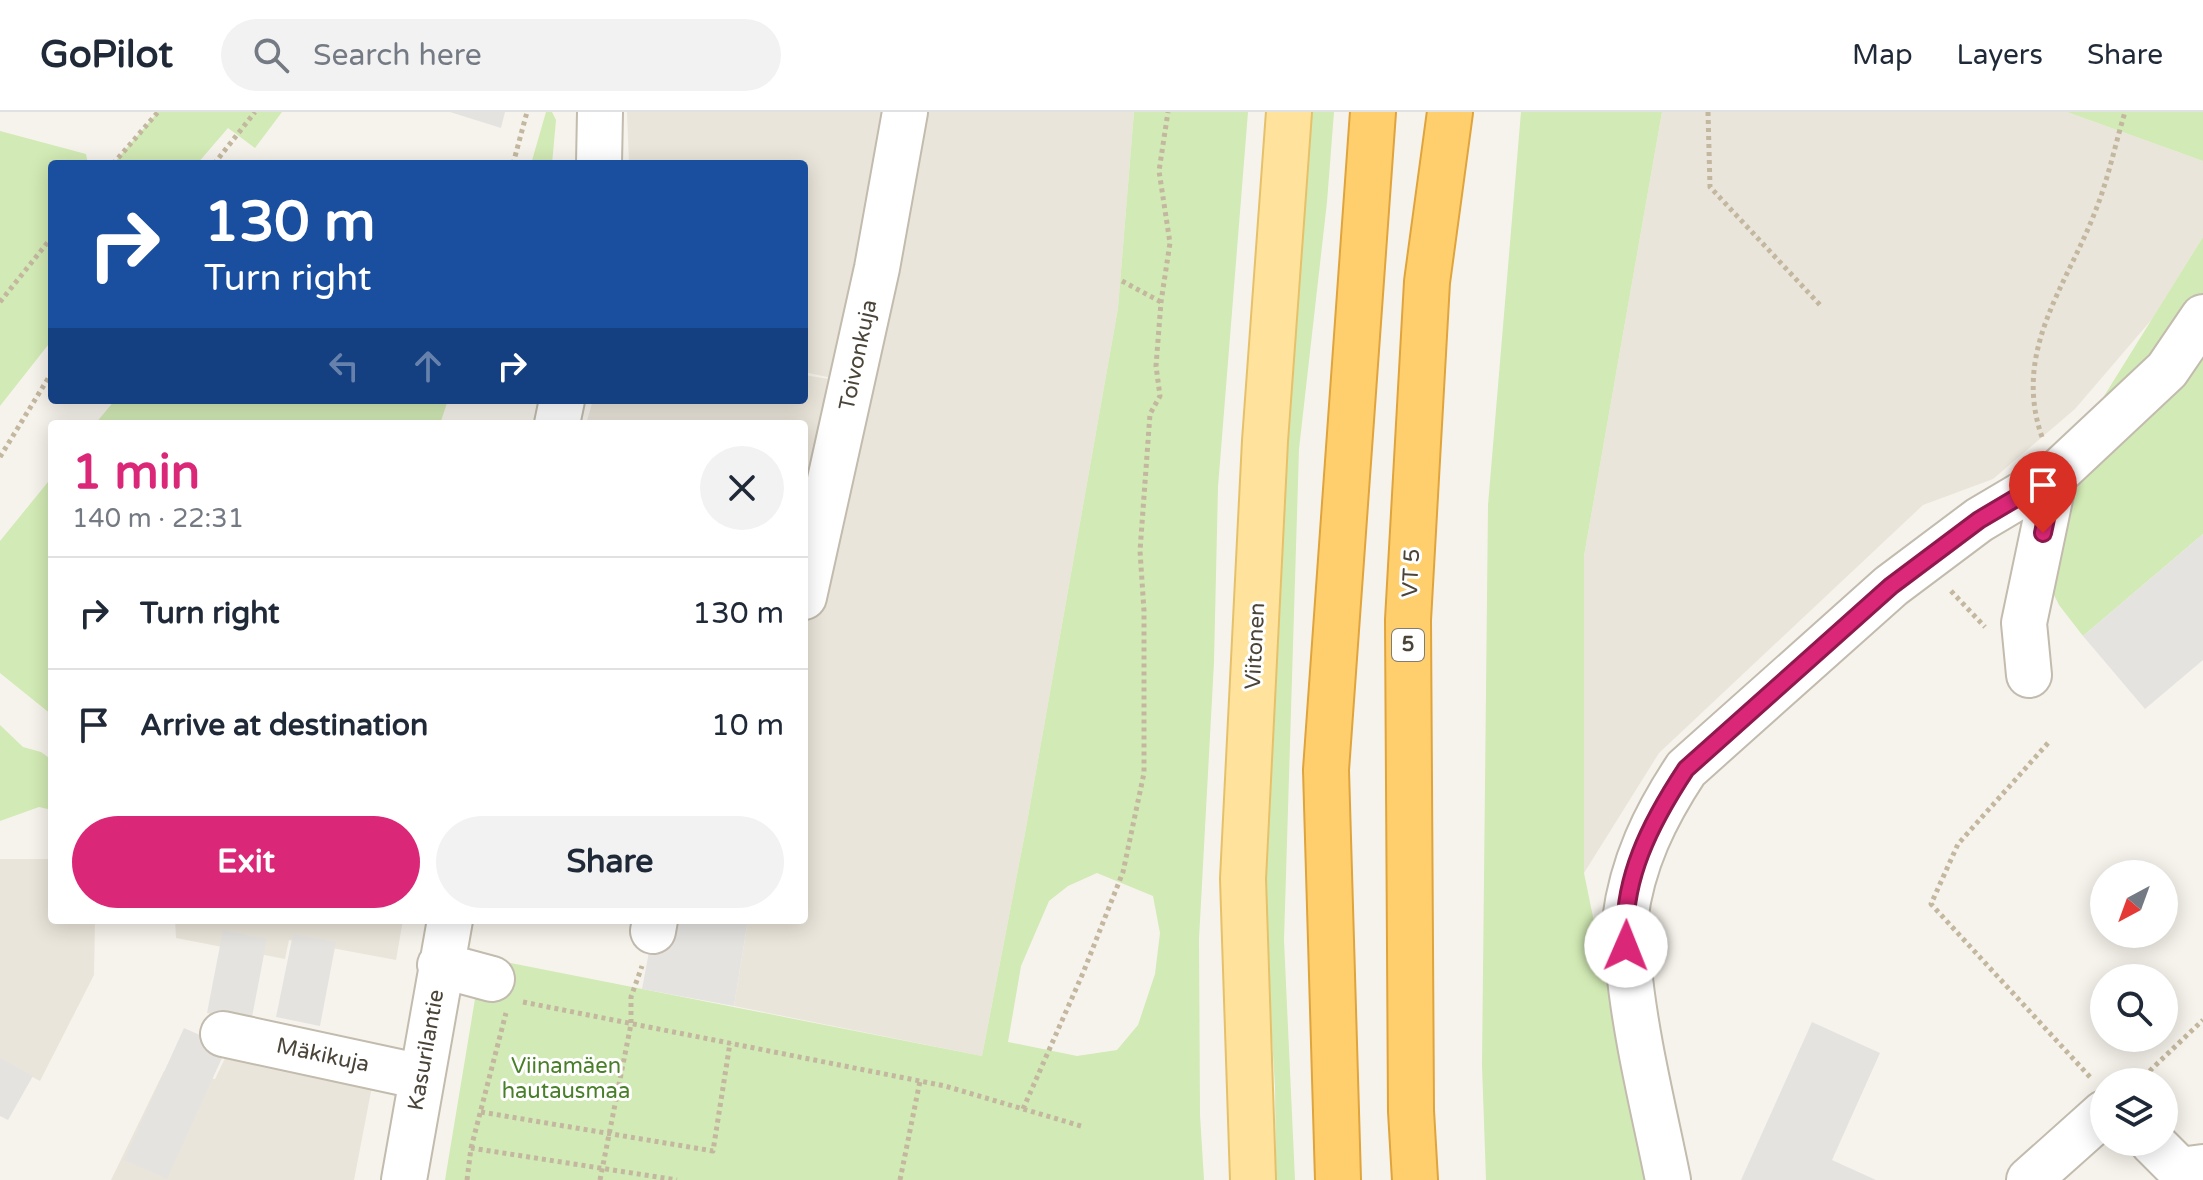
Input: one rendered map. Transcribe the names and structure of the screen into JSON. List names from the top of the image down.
{
  "streets": {
    "highway": ["VT 5", "5"],
    "main road": ["Viitonen"],
    "street": ["Toivonkuja", "Kasurilantie", "Mäkikuja"]
  },
  "crossings": [
    ["Kasurilantie", "Mäkikuja"]
  ],
  "parks": ["Viinamäen hautausmaa"],
  "north": "bottom left",
  "page": {
    "header": "GoPilot",
    "search": "Search here",
    "nav": ["Map", "Layers", "Share"],
    "turn": ["130 m", "Turn right"],
    "heading": ["1 min", "140 m · 22:31"],
    "list": [
      {
        "name": "Turn right",
        "value": "130 m"
      },
      {
        "name": "Arrive at destination",
        "value": "10 m"
      }
    ],
    "buttons": ["Exit", "Share"]
  }
}
